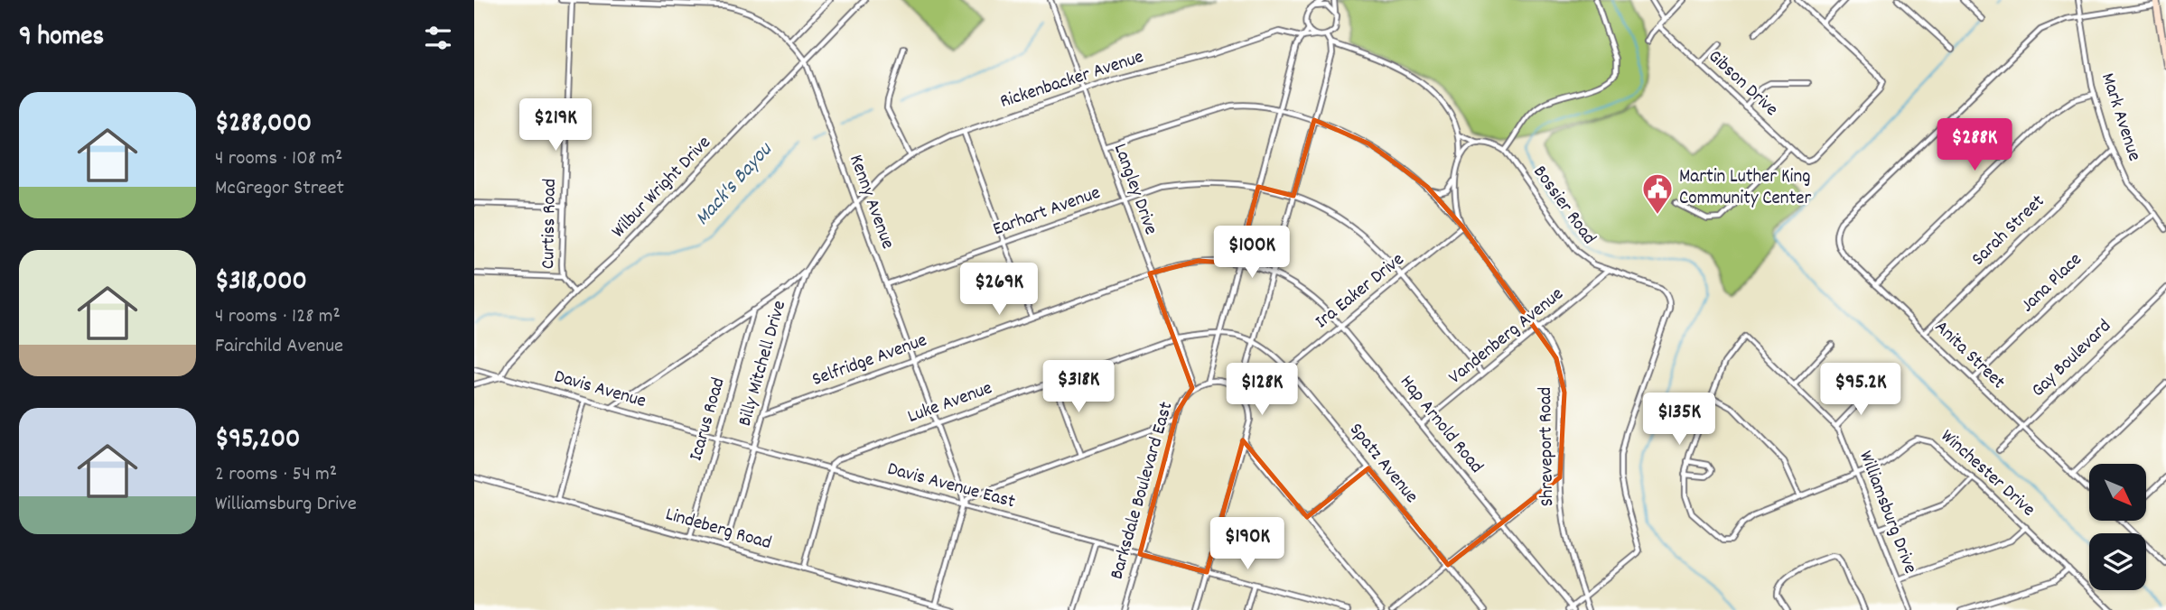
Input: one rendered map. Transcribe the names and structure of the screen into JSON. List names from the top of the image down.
{
  "streets": {
    "street": [
      "Rickenbacker Avenue",
      "Gibson Drive",
      "Mark Avenue",
      "Wilbur Wright Drive",
      "Langley Drive",
      "Kenny Avenue",
      "Bossier Road",
      "Earhart Avenue",
      "Curtiss Road",
      "Sarah Street",
      "Jana Place",
      "Ira Eaker Drive",
      "Vandenberg Avenue",
      "Anita Street",
      "Gay Boulevard",
      "Selfridge Avenue",
      "Billy Mitchell Drive",
      "Davis Avenue",
      "Luke Avenue",
      "Icarus Road",
      "Hap Arnold Road",
      "Shreveport Road",
      "Spatz Avenue",
      "Winchester Drive",
      "Davis Avenue East",
      "Barksdale Boulevard East",
      "Williamsburg Drive",
      "Lindeberg Road"
    ]
  },
  "crossings": [
    ["Rickenbacker Avenue", "Langley Drive"],
    ["Rickenbacker Avenue", "Kenny Avenue"],
    ["Rickenbacker Avenue", "Billy Mitchell Drive"],
    ["Mark Avenue", "Sarah Street"],
    ["Mark Avenue", "Jana Place"],
    ["Mark Avenue", "Anita Street"],
    ["Wilbur Wright Drive", "Kenny Avenue"],
    ["Wilbur Wright Drive", "Curtiss Road"],
    ["Wilbur Wright Drive", "Davis Avenue"],
    ["Langley Drive", "Earhart Avenue"],
    ["Langley Drive", "Selfridge Avenue"],
    ["Langley Drive", "Luke Avenue"],
    ["Langley Drive", "Barksdale Boulevard East"],
    ["Kenny Avenue", "Earhart Avenue"],
    ["Kenny Avenue", "Curtiss Road"],
    ["Kenny Avenue", "Selfridge Avenue"],
    ["Kenny Avenue", "Billy Mitchell Drive"],
    ["Kenny Avenue", "Luke Avenue"],
    ["Kenny Avenue", "Davis Avenue East"],
    ["Bossier Road", "Vandenberg Avenue"],
    ["Bossier Road", "Shreveport Road"],
    ["Earhart Avenue", "Ira Eaker Drive"],
    ["Earhart Avenue", "Vandenberg Avenue"],
    ["Sarah Street", "Anita Street"],
    ["Jana Place", "Anita Street"],
    ["Ira Eaker Drive", "Hap Arnold Road"],
    ["Ira Eaker Drive", "Shreveport Road"],
    ["Ira Eaker Drive", "Spatz Avenue"],
    ["Vandenberg Avenue", "Hap Arnold Road"],
    ["Vandenberg Avenue", "Shreveport Road"],
    ["Anita Street", "Gay Boulevard"],
    ["Selfridge Avenue", "Billy Mitchell Drive"],
    ["Selfridge Avenue", "Hap Arnold Road"],
    ["Billy Mitchell Drive", "Davis Avenue"],
    ["Billy Mitchell Drive", "Davis Avenue East"],
    ["Billy Mitchell Drive", "Lindeberg Road"],
    ["Davis Avenue", "Icarus Road"],
    ["Davis Avenue", "Davis Avenue East"],
    ["Luke Avenue", "Spatz Avenue"],
    ["Luke Avenue", "Davis Avenue East"],
    ["Icarus Road", "Lindeberg Road"],
    ["Winchester Drive", "Williamsburg Drive"],
    ["Davis Avenue East", "Barksdale Boulevard East"]
  ],
  "water": ["Mack's Bayou"],
  "places": {
    "public building": ["Martin Luther King Community Center"]
  },
  "north": "bottom right",
  "page": {
    "heading": "9 homes",
    "list": [
      {
        "name": "$288,000",
        "note": "4 rooms · 108 m² · McGregor Street"
      },
      {
        "name": "$318,000",
        "note": "4 rooms · 128 m² · Fairchild Avenue"
      },
      {
        "name": "$95,200",
        "note": "2 rooms · 54 m² · Williamsburg Drive"
      }
    ],
    "price": [
      "$219K",
      "$288K",
      "$100K",
      "$269K",
      "$318K",
      "$128K",
      "$95.2K",
      "$135K",
      "$190K"
    ]
  }
}
